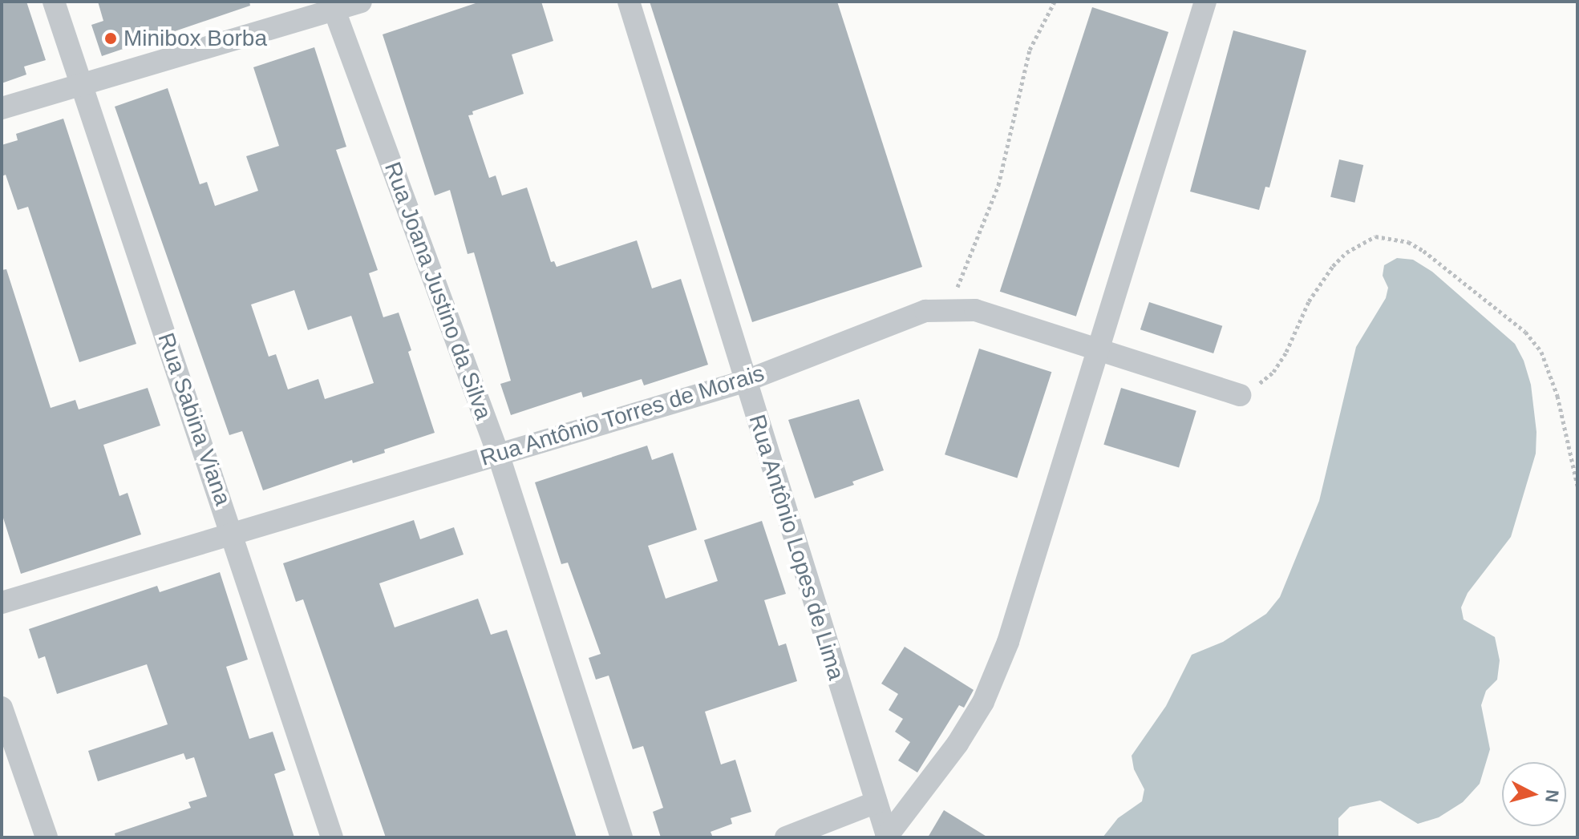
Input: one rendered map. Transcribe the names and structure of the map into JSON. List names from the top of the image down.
{
  "streets": {
    "street": [
      "Rua Joana Justino da Silva",
      "Rua Antônio Torres de Morais",
      "Rua Sabina Viana",
      "Rua Antônio Lopes de Lima"
    ]
  },
  "crossings": [
    ["Rua Joana Justino da Silva", "Rua Antônio Torres de Morais"],
    ["Rua Antônio Torres de Morais", "Rua Sabina Viana"],
    ["Rua Antônio Torres de Morais", "Rua Antônio Lopes de Lima"]
  ],
  "places": ["Minibox Borba"],
  "north": "right"
}
